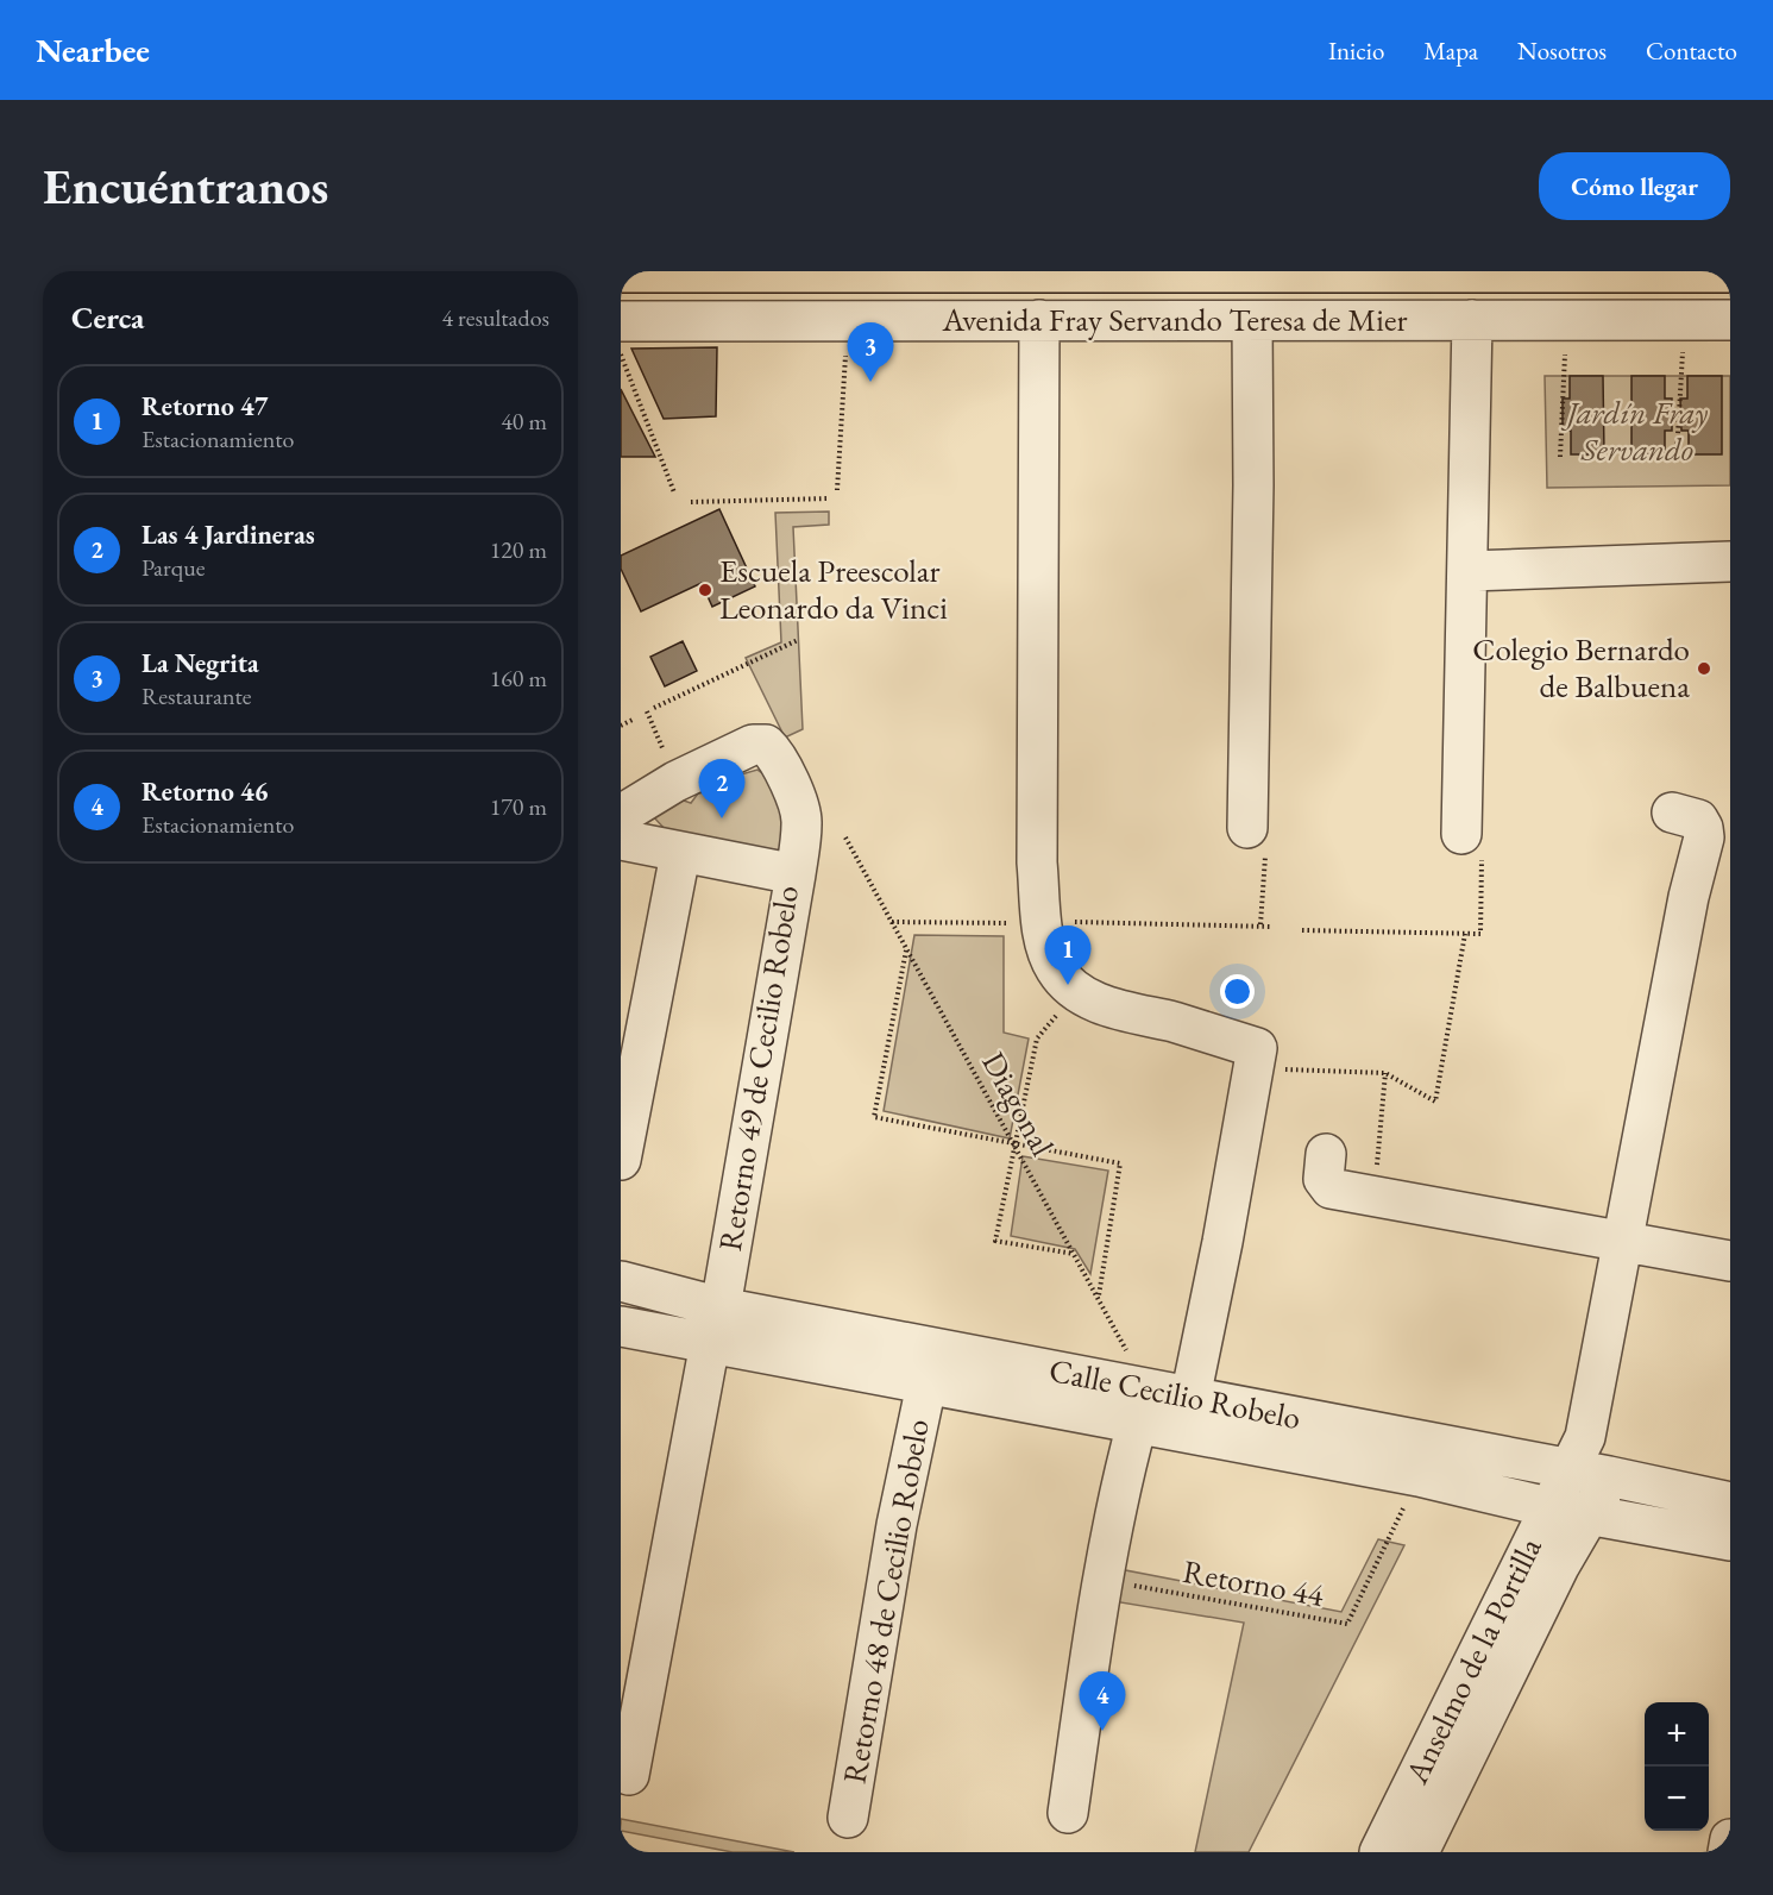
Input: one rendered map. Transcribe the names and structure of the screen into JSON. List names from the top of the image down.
{
  "streets": {
    "main road": ["Avenida Fray Servando Teresa de Mier"],
    "street": [
      "Retorno 49 de Cecilio Robelo",
      "Calle Cecilio Robelo",
      "Retorno 48 de Cecilio Robelo",
      "Anselmo de la Portilla"
    ],
    "path": ["Diagonal", "Retorno 44"]
  },
  "crossings": [
    ["Retorno 49 de Cecilio Robelo", "Calle Cecilio Robelo"],
    ["Diagonal", "Calle Cecilio Robelo"],
    ["Calle Cecilio Robelo", "Retorno 48 de Cecilio Robelo"],
    ["Calle Cecilio Robelo", "Anselmo de la Portilla"]
  ],
  "parks": ["Jardín Fray Servando"],
  "places": ["Escuela Preescolar Leonardo da Vinci", "Colegio Bernardo de Balbuena"],
  "page": {
    "header": "Nearbee",
    "nav": [
      "Inicio",
      "Mapa",
      "Nosotros",
      "Contacto"
    ],
    "buttons": "Cómo llegar",
    "title": "Encuéntranos",
    "heading": ["Cerca", "4 resultados"],
    "pins": [
      "3",
      "2",
      "1",
      "4"
    ],
    "list": [
      {
        "mark": "1",
        "name": "Retorno 47",
        "note": "Estacionamiento",
        "value": "40 m"
      },
      {
        "mark": "2",
        "name": "Las 4 Jardineras",
        "note": "Parque",
        "value": "120 m"
      },
      {
        "mark": "3",
        "name": "La Negrita",
        "note": "Restaurante",
        "value": "160 m"
      },
      {
        "mark": "4",
        "name": "Retorno 46",
        "note": "Estacionamiento",
        "value": "170 m"
      }
    ],
    "map_buttons": ["+", "−"]
  }
}
